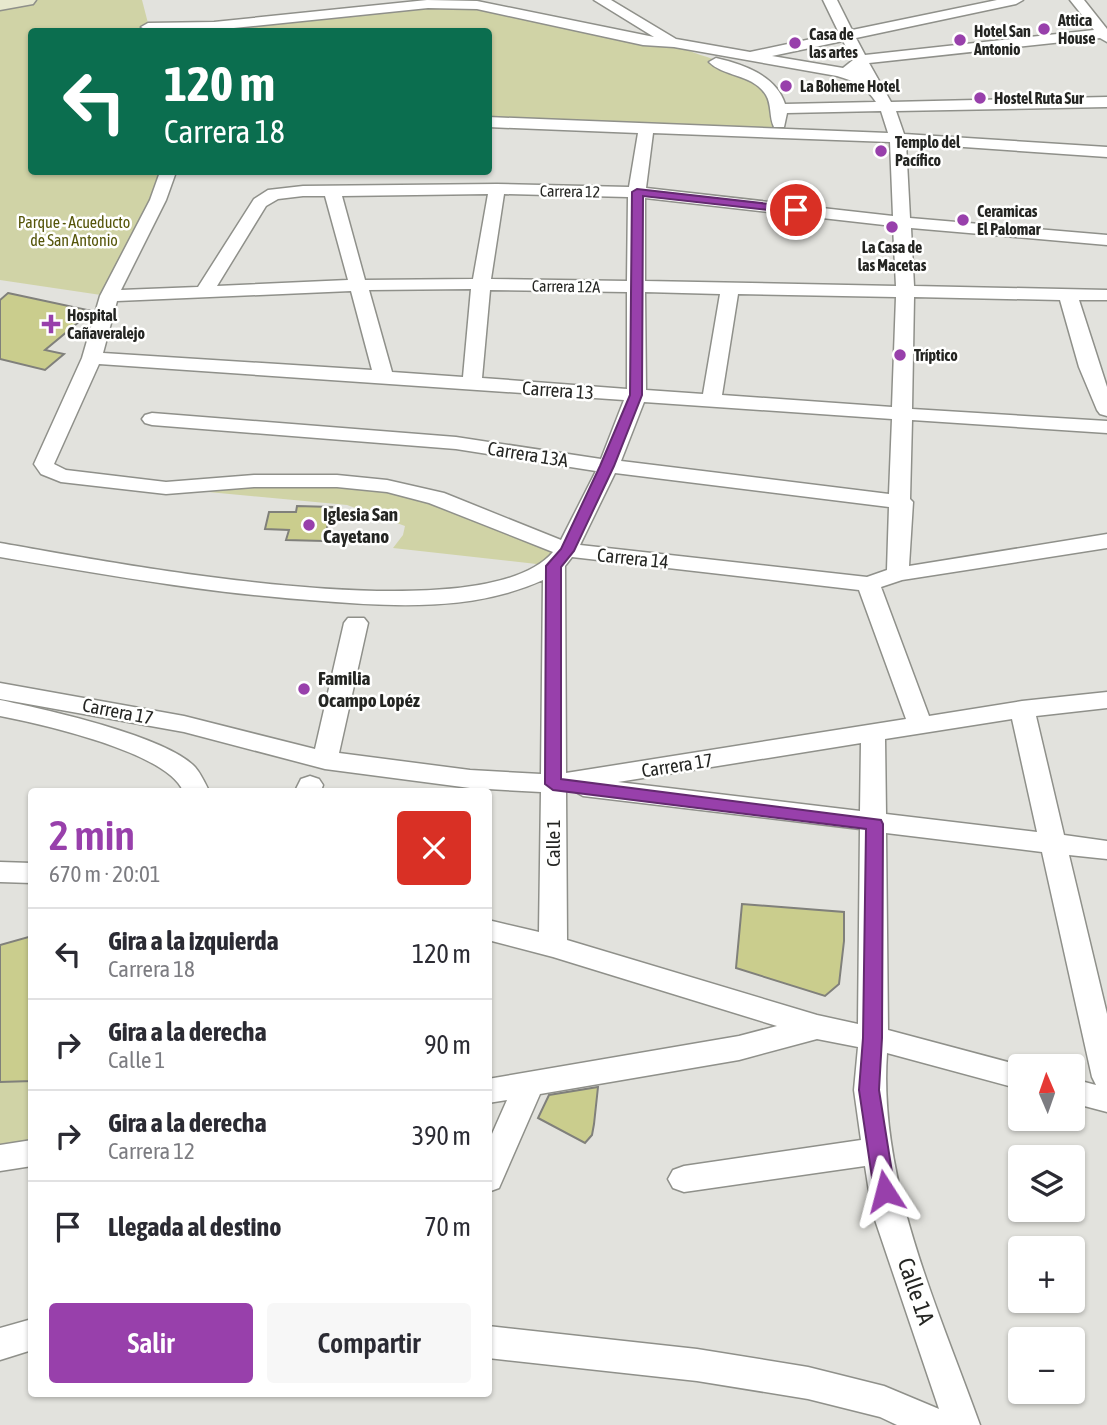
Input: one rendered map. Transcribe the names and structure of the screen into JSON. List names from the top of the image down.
{
  "streets": {
    "street": [
      "Carrera 12",
      "Carrera 12A",
      "Carrera 13",
      "Carrera 13A",
      "Carrera 14",
      "Carrera 17",
      "Calle 1",
      "Calle 1A"
    ]
  },
  "crossings": [
    ["Carrera 12", "Carrera 12A"],
    ["Carrera 12", "Calle 1"],
    ["Carrera 12A", "Calle 1"],
    ["Carrera 13", "Carrera 14"],
    ["Carrera 13", "Calle 1"],
    ["Carrera 13A", "Calle 1"],
    ["Carrera 14", "Calle 1"],
    ["Carrera 17", "Calle 1"],
    ["Carrera 17", "Calle 1A"]
  ],
  "parks": ["Parque - Acueducto de San Antonio"],
  "places": {
    "other": [
      "Attica House",
      "Hotel San Antonio",
      "Casa de las artes",
      "La Boheme Hotel",
      "Hostel Ruta Sur",
      "Templo del Pacífico",
      "Ceramicas El Palomar",
      "La Casa de las Macetas",
      "Tríptico",
      "Iglesia San Cayetano",
      "Familia Ocampo Lopéz"
    ],
    "health": ["Hospital Cañaveralejo"]
  },
  "north": "top",
  "page": {
    "turn": ["120 m", "Carrera 18"],
    "heading": ["2 min", "670 m · 20:01"],
    "list": [
      {
        "name": "Gira a la izquierda",
        "note": "Carrera 18",
        "value": "120 m"
      },
      {
        "name": "Gira a la derecha",
        "note": "Calle 1",
        "value": "90 m"
      },
      {
        "name": "Gira a la derecha",
        "note": "Carrera 12",
        "value": "390 m"
      },
      {
        "name": "Llegada al destino",
        "value": "70 m"
      }
    ],
    "map_buttons": ["+", "−"],
    "buttons": ["Salir", "Compartir"]
  }
}
